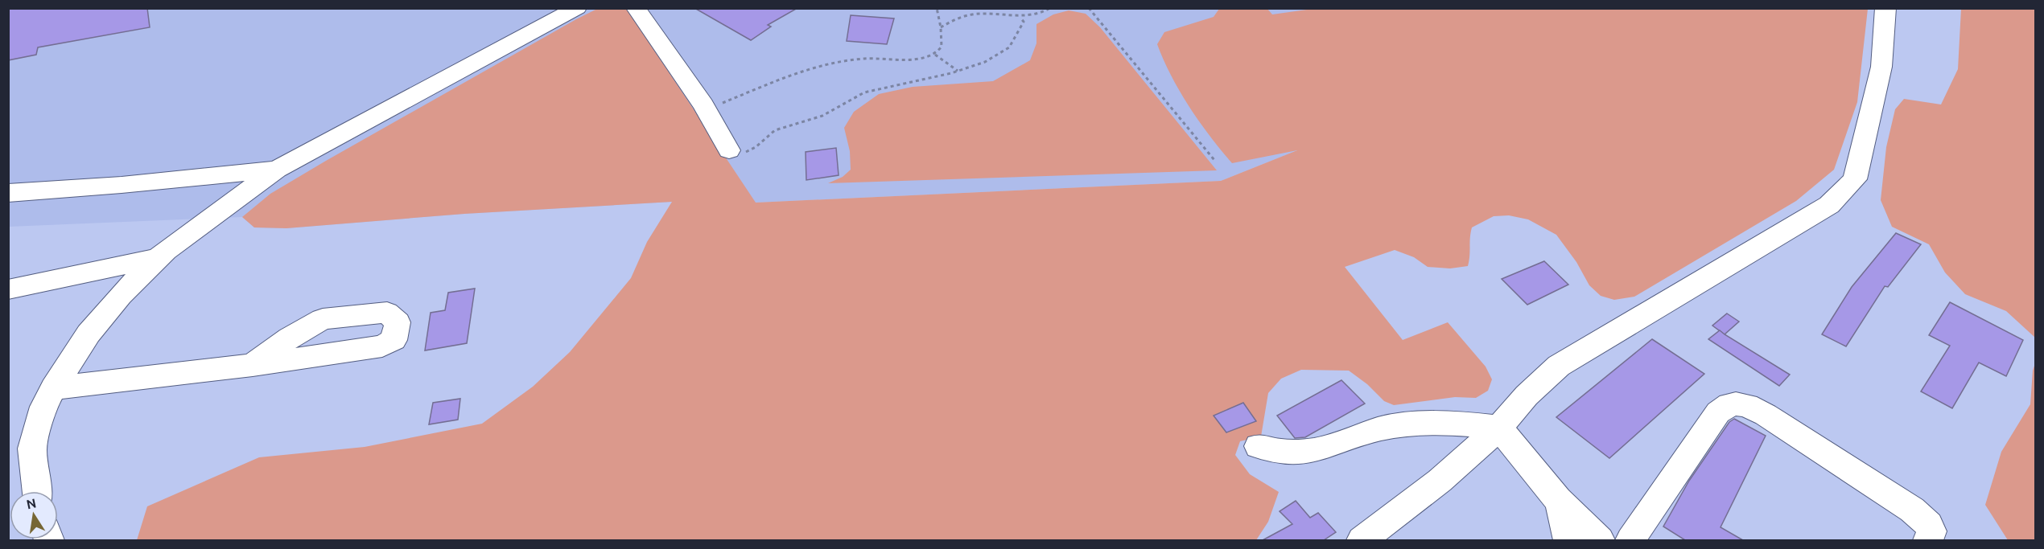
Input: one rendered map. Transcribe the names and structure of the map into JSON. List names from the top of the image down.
{
  "north": "top"
}
